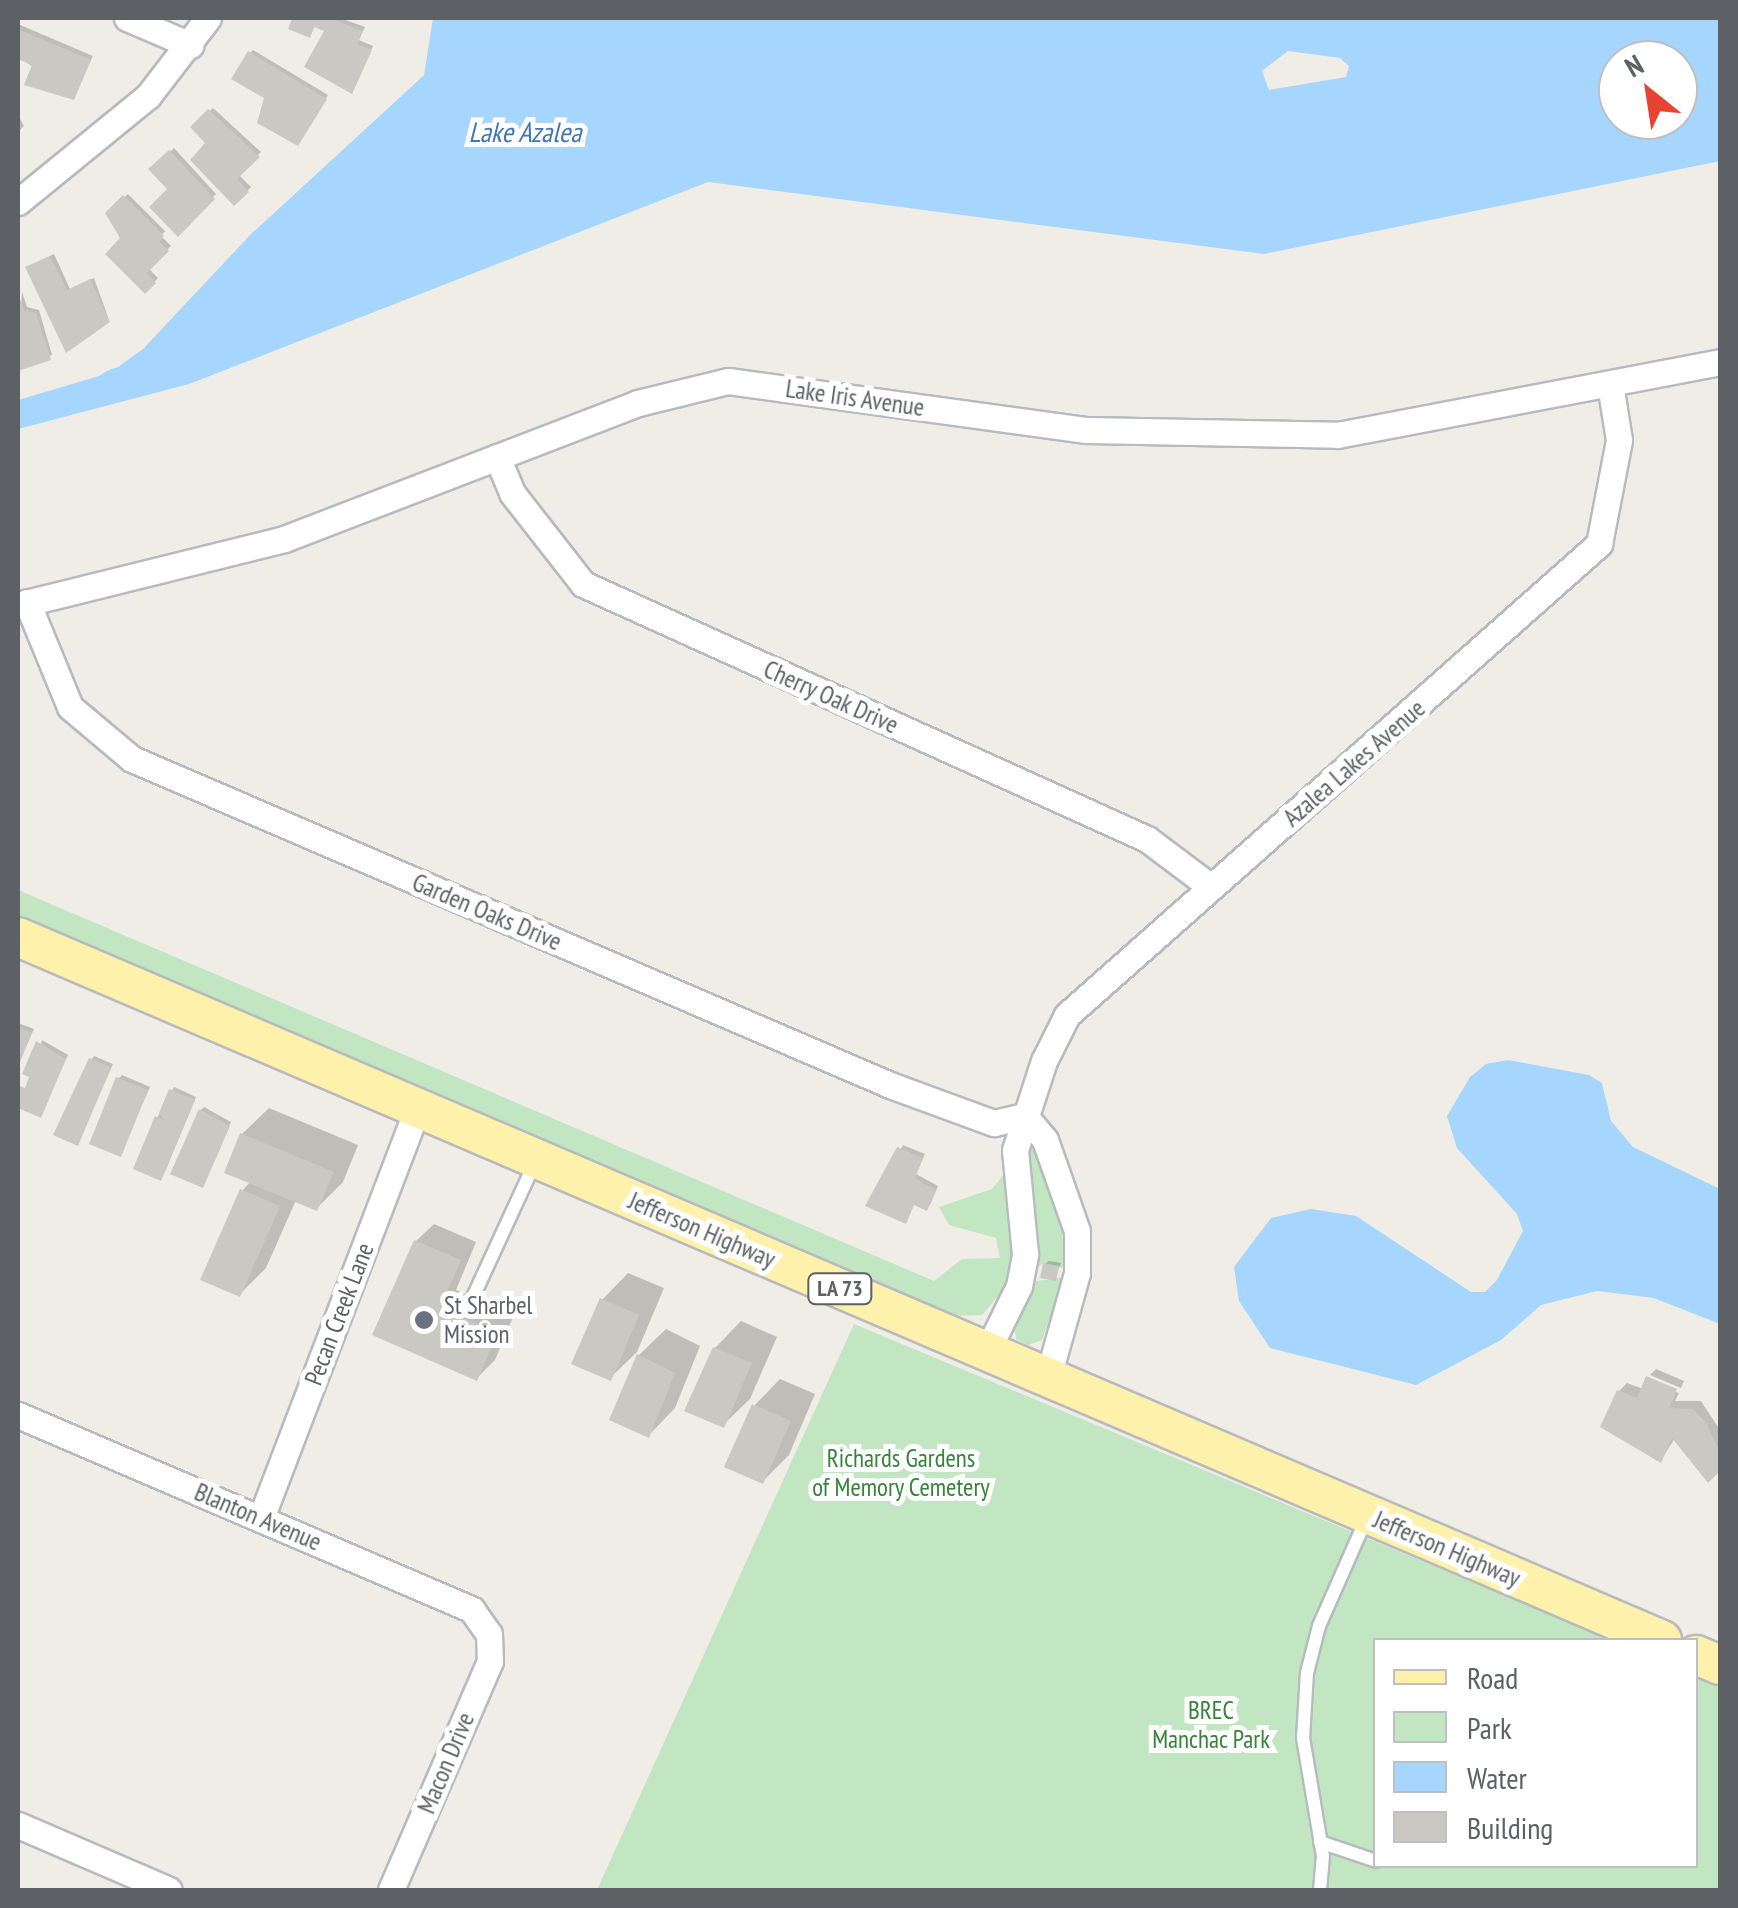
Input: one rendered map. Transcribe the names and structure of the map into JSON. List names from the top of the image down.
{
  "streets": {
    "main road": ["Jefferson Highway", "LA 73"],
    "street": [
      "Lake Iris Avenue",
      "Cherry Oak Drive",
      "Azalea Lakes Avenue",
      "Garden Oaks Drive",
      "Pecan Creek Lane",
      "Blanton Avenue",
      "Macon Drive"
    ]
  },
  "crossings": [
    ["Lake Iris Avenue", "Cherry Oak Drive"],
    ["Lake Iris Avenue", "Azalea Lakes Avenue"],
    ["Lake Iris Avenue", "Garden Oaks Drive"],
    ["Cherry Oak Drive", "Azalea Lakes Avenue"],
    ["Azalea Lakes Avenue", "Garden Oaks Drive"],
    ["Azalea Lakes Avenue", "Jefferson Highway"],
    ["Jefferson Highway", "Pecan Creek Lane"],
    ["Pecan Creek Lane", "Blanton Avenue"],
    ["Blanton Avenue", "Macon Drive"]
  ],
  "water": ["Lake Azalea"],
  "parks": ["Richards Gardens of Memory Cemetery", "BREC Manchac Park"],
  "places": ["St Sharbel Mission"],
  "legend": [
    "Road",
    "Park",
    "Water",
    "Building"
  ],
  "north": "top left"
}
